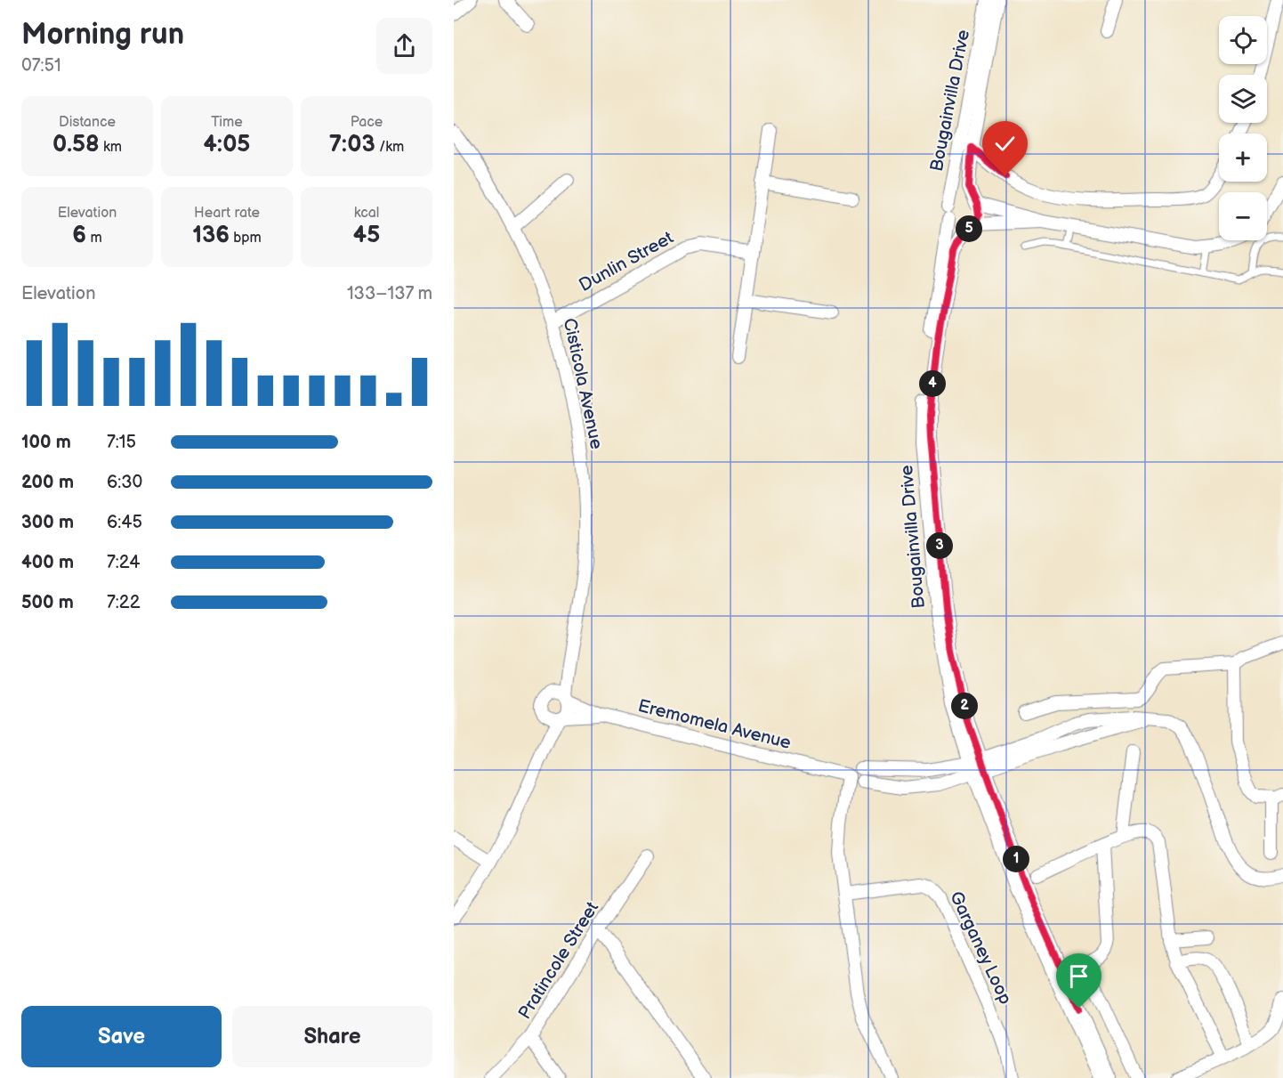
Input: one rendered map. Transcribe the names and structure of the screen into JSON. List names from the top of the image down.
{
  "streets": {
    "street": [
      "Bougainvilla Drive",
      "Dunlin Street",
      "Cisticola Avenue",
      "Eremomela Avenue",
      "Garganey Loop",
      "Pratincole Street"
    ]
  },
  "crossings": [
    ["Bougainvilla Drive", "Eremomela Avenue"],
    ["Dunlin Street", "Cisticola Avenue"],
    ["Cisticola Avenue", "Eremomela Avenue"]
  ],
  "page": {
    "heading": ["Morning run", "07:51"],
    "map_buttons": ["+", "−"],
    "stats": [
      ["Distance", "0.58 km"],
      ["Time", "4:05"],
      ["Pace", "7:03 /km"],
      ["Elevation", "6 m"],
      ["Heart rate", "136 bpm"],
      ["kcal", "45"]
    ],
    "pins": [
      "5",
      "4",
      "3",
      "2",
      "1"
    ],
    "chart": ["Elevation", "133–137 m"],
    "list": [
      {
        "name": "100 m",
        "note": "7:15"
      },
      {
        "name": "200 m",
        "note": "6:30"
      },
      {
        "name": "300 m",
        "note": "6:45"
      },
      {
        "name": "400 m",
        "note": "7:24"
      },
      {
        "name": "500 m",
        "note": "7:22"
      }
    ],
    "buttons": ["Save", "Share"]
  }
}
